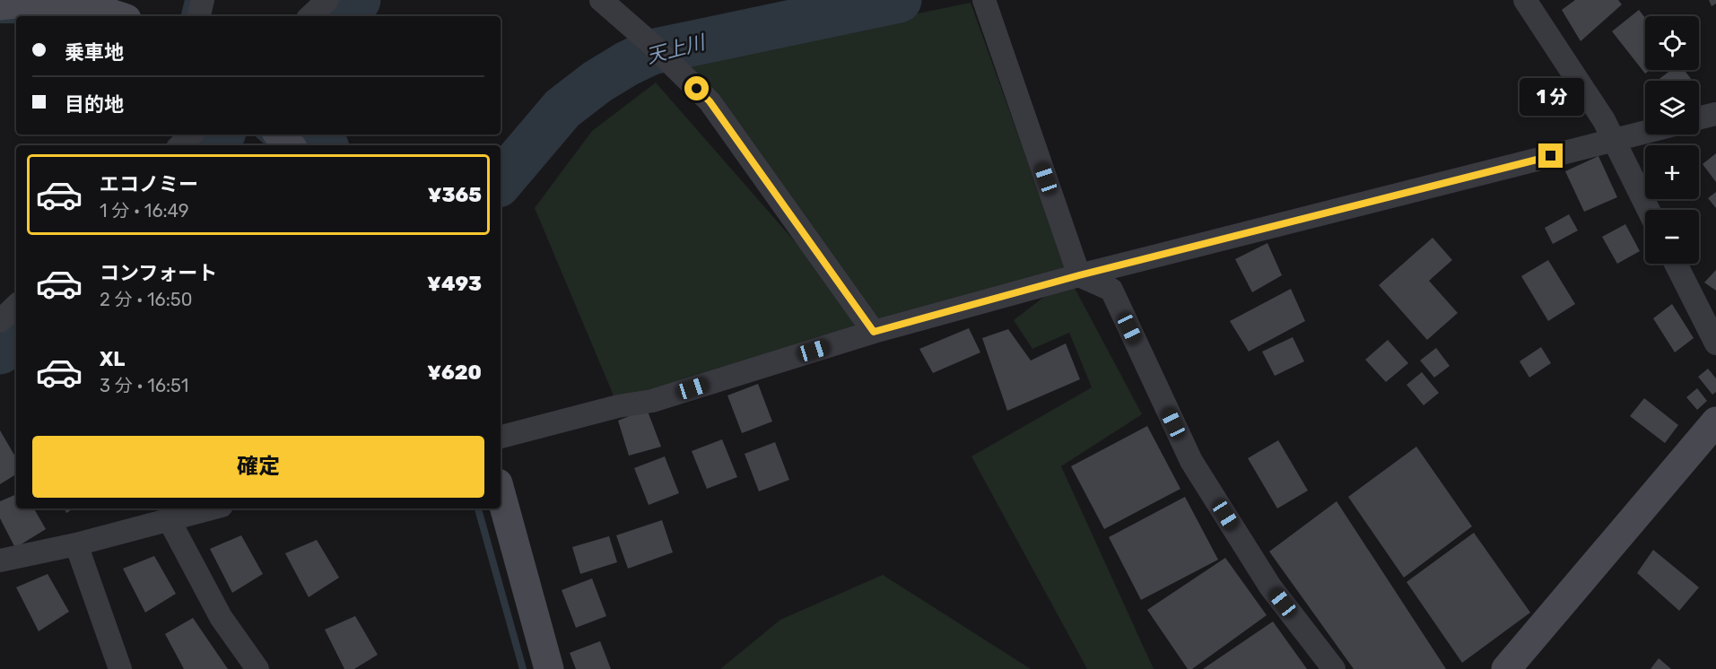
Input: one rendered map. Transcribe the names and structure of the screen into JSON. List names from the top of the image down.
{
  "water": ["天上川"],
  "page": {
    "map_buttons": ["+", "−"],
    "banner": ["乗車地", "目的地"],
    "bubble": "1 分",
    "list": [
      {
        "name": "エコノミー",
        "note": "1 分 · 16:49",
        "value": "¥365"
      },
      {
        "name": "コンフォート",
        "note": "2 分 · 16:50",
        "value": "¥493"
      },
      {
        "name": "XL",
        "note": "3 分 · 16:51",
        "value": "¥620"
      }
    ],
    "buttons": "確定"
  }
}
